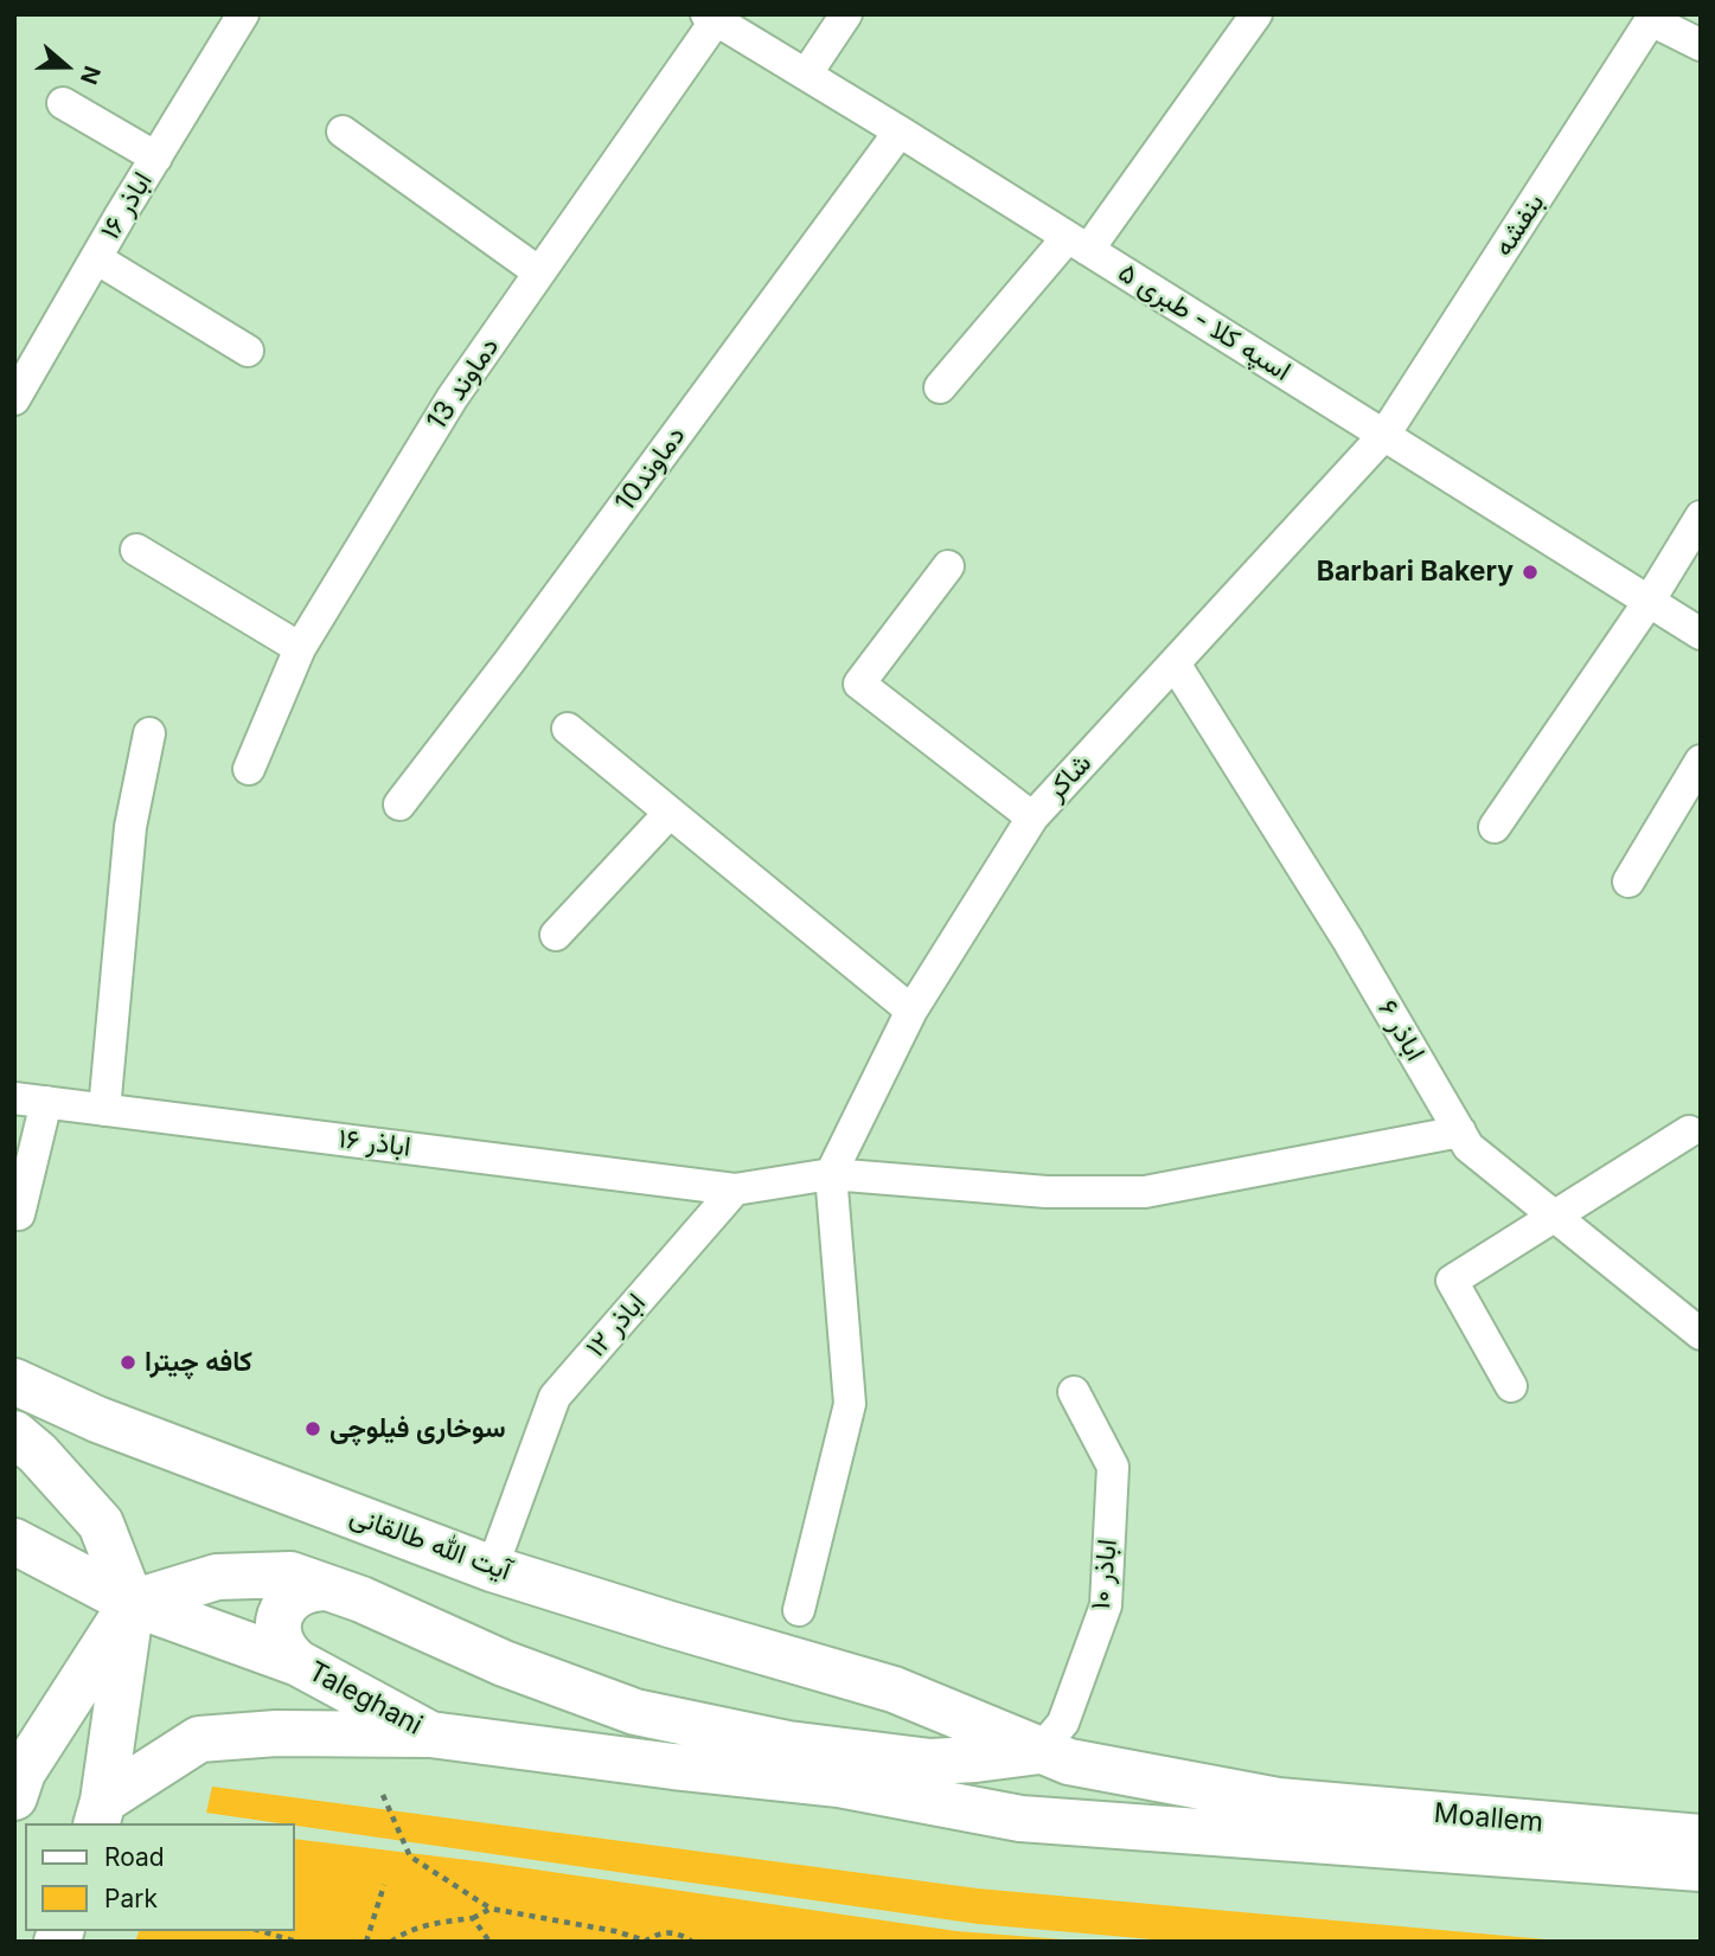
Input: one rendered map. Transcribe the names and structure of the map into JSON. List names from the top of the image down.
{
  "streets": {
    "main road": ["آیت الله طالقانی", "Taleghani", "Moallem"],
    "street": [
      "اباذر ۱۶",
      "بنفشه",
      "اسپه کلا - طبری ۵",
      "دماوند 13",
      "دماوند10",
      "شاکر",
      "اباذر ۶",
      "اباذر ۱۲",
      "اباذر ۱۰"
    ]
  },
  "crossings": [
    ["اباذر ۱۶", "اباذر ۱۲"],
    ["بنفشه", "اسپه کلا - طبری ۵"],
    ["بنفشه", "شاکر"],
    ["اسپه کلا - طبری ۵", "دماوند 13"],
    ["اسپه کلا - طبری ۵", "دماوند10"],
    ["اسپه کلا - طبری ۵", "شاکر"],
    ["شاکر", "اباذر ۶"],
    ["اباذر ۱۲", "آیت الله طالقانی"],
    ["آیت الله طالقانی", "اباذر ۱۰"],
    ["آیت الله طالقانی", "Moallem"],
    ["اباذر ۱۰", "Moallem"]
  ],
  "places": ["Barbari Bakery", "کافه چیترا", "سوخاری فیلوچی"],
  "legend": ["Road", "Park"],
  "north": "right"
}
